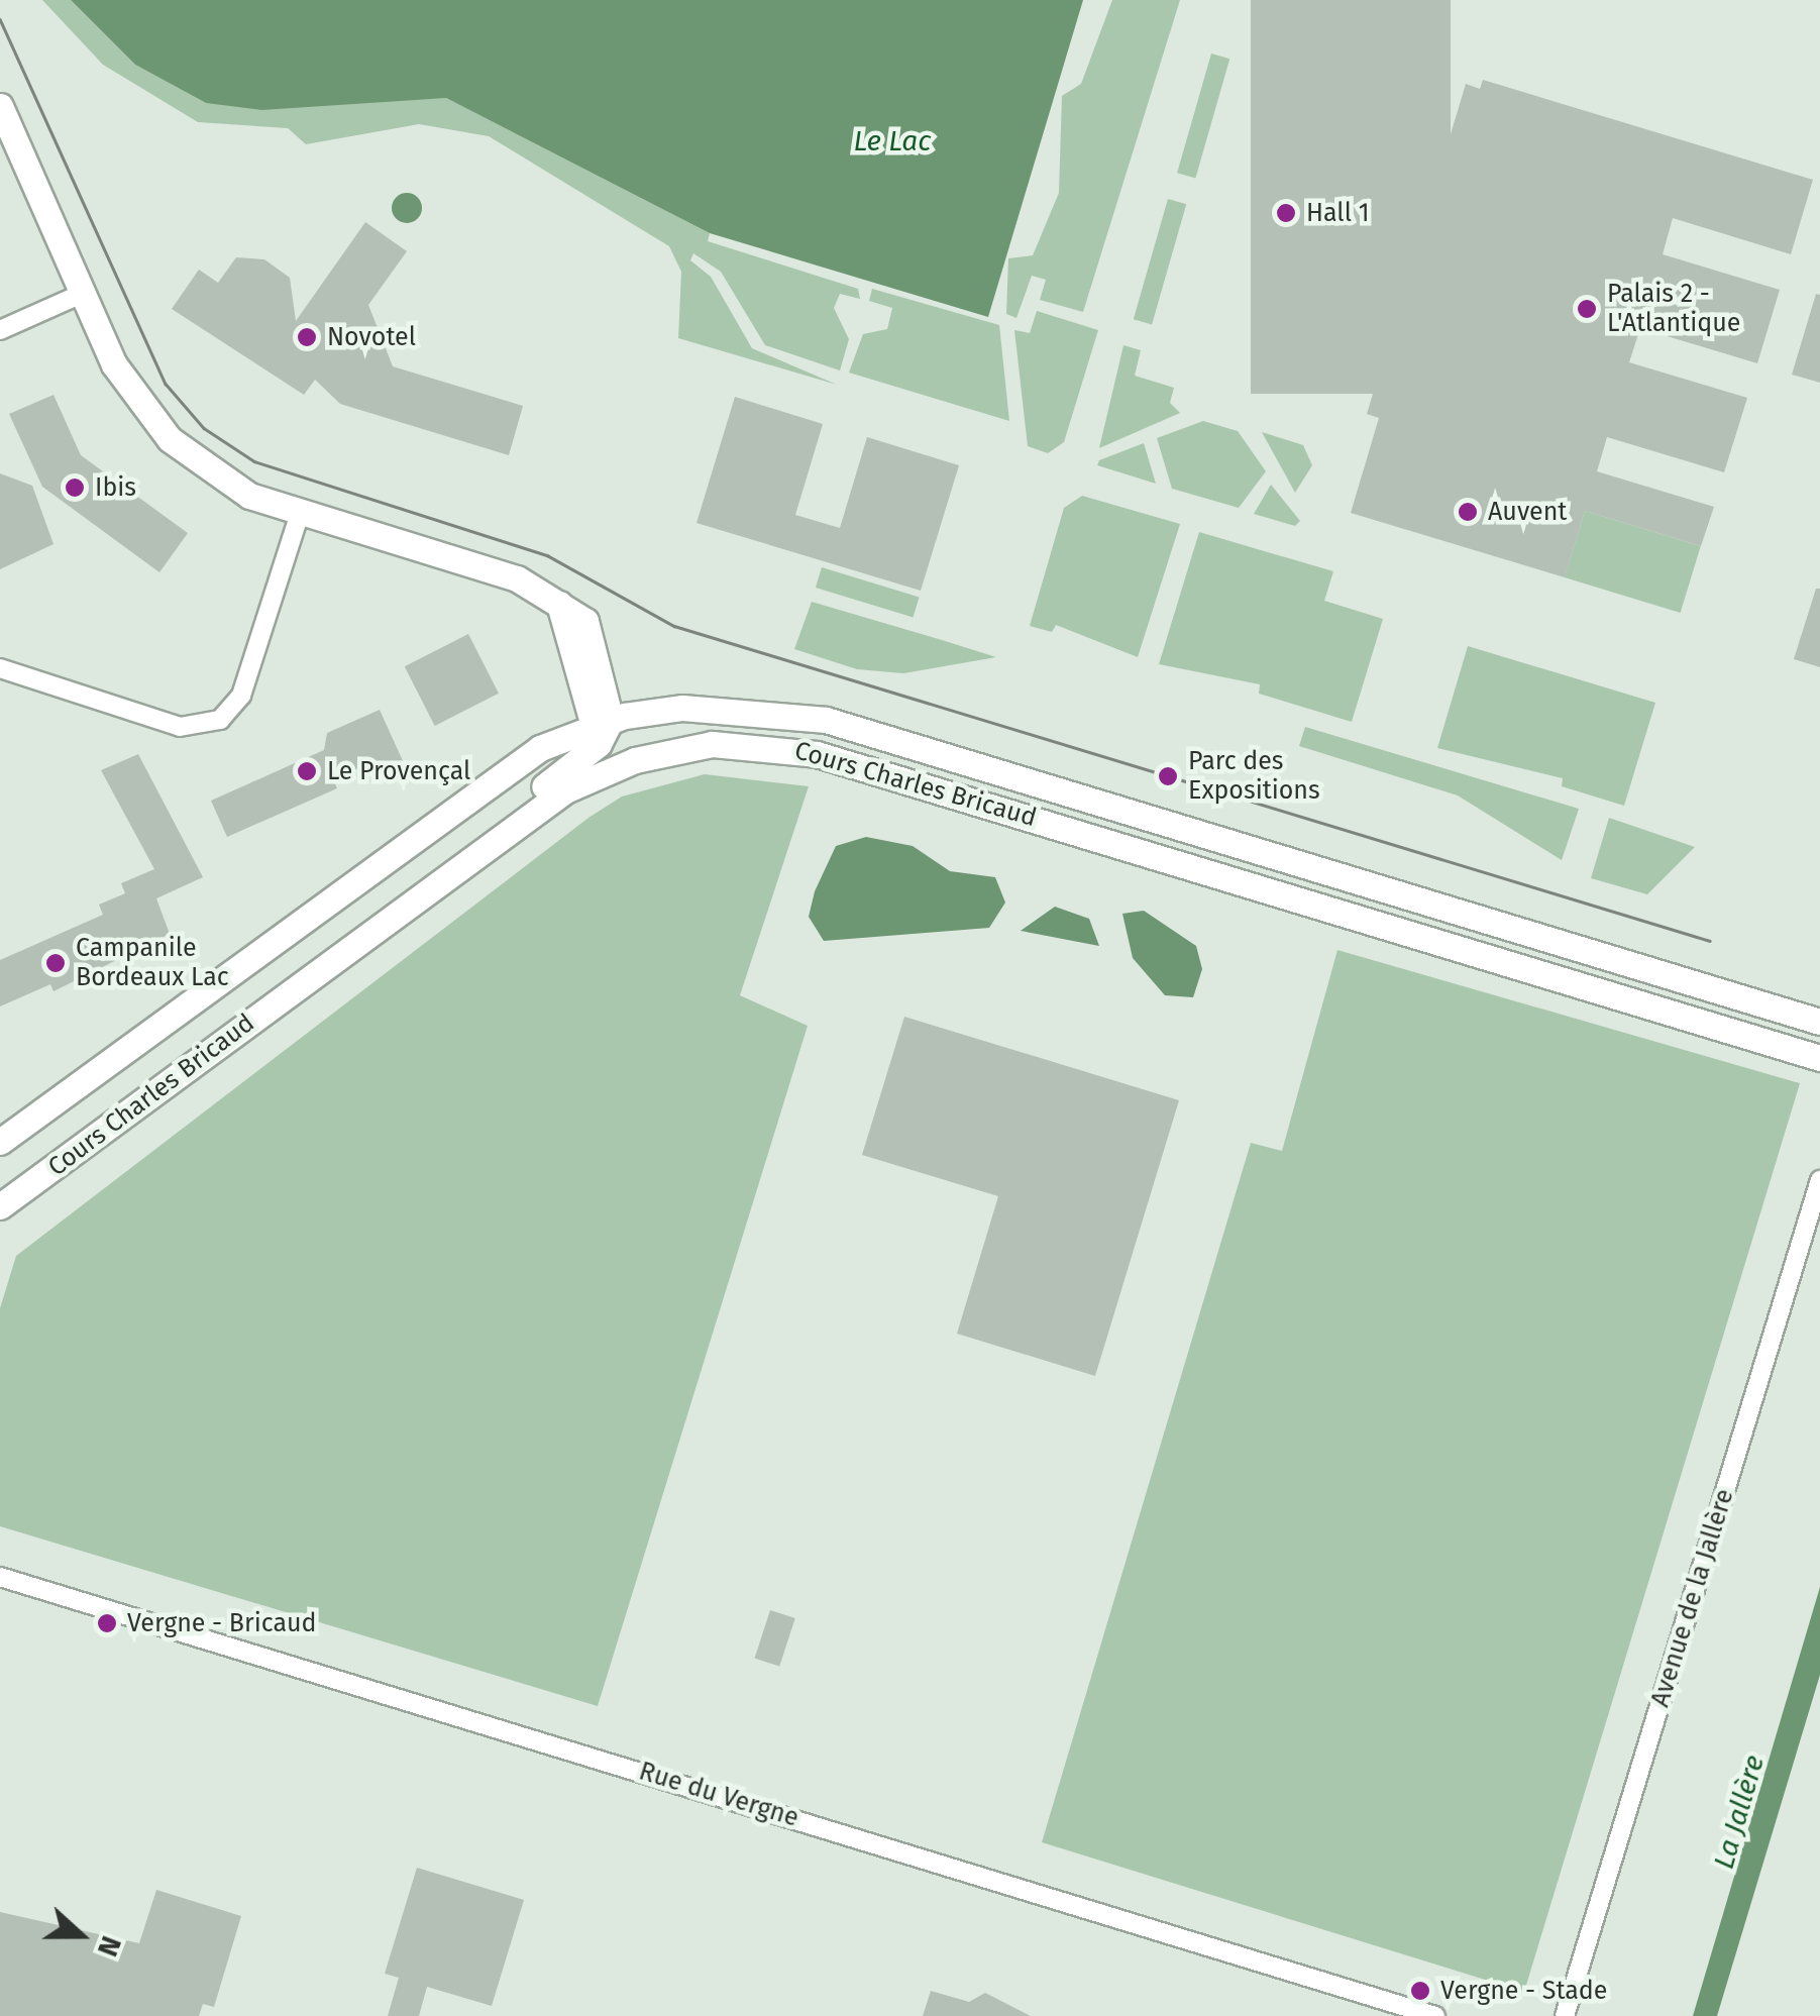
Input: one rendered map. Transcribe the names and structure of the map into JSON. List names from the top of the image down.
{
  "streets": {
    "main road": ["Cours Charles Bricaud"],
    "street": ["Avenue de la Jallère", "Rue du Vergne"]
  },
  "water": ["Le Lac", "La Jallère"],
  "places": [
    "Hall 1",
    "Palais 2 - L'Atlantique",
    "Novotel",
    "Ibis",
    "Auvent",
    "Le Provençal",
    "Parc des Expositions",
    "Campanile Bordeaux Lac",
    "Vergne - Bricaud",
    "Vergne - Stade"
  ],
  "north": "right"
}
